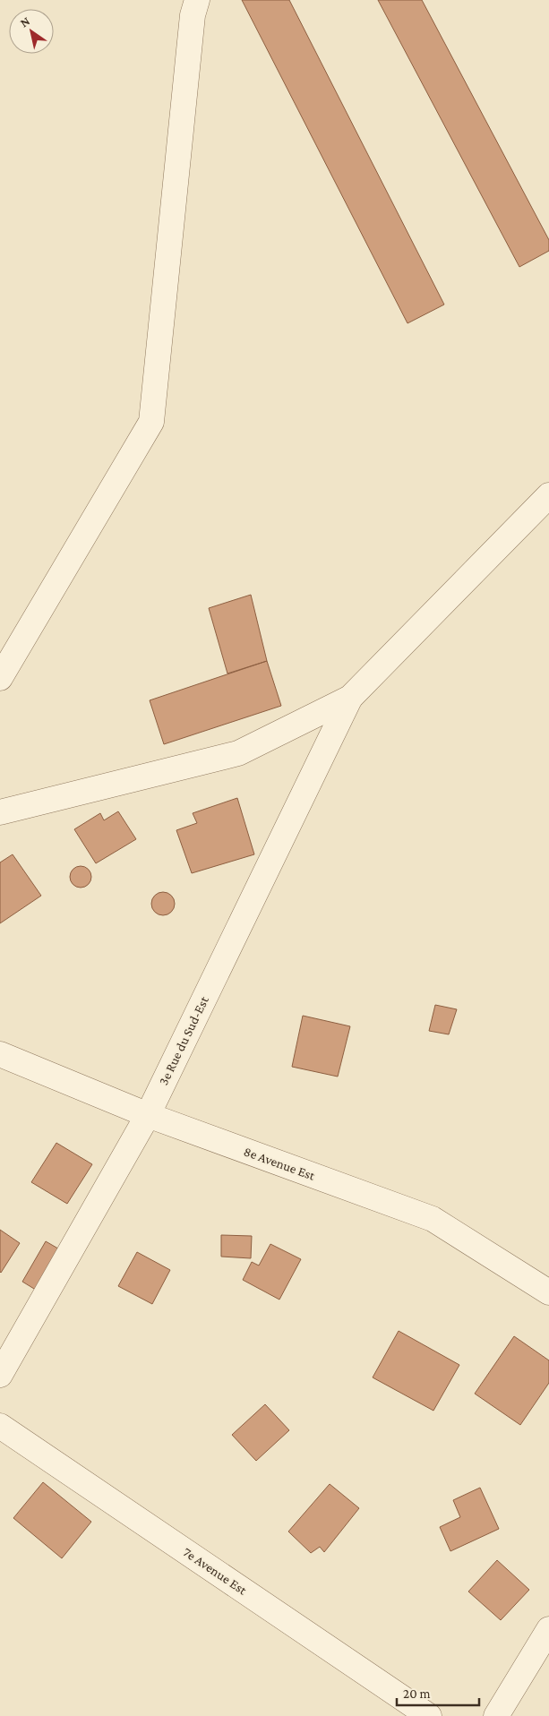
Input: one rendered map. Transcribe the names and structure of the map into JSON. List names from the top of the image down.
{
  "streets": {
    "street": ["3e Rue du Sud-Est", "8e Avenue Est", "7e Avenue Est"]
  },
  "crossings": [
    ["3e Rue du Sud-Est", "8e Avenue Est"]
  ],
  "scale_bar": "20 m",
  "north": "top left"
}
